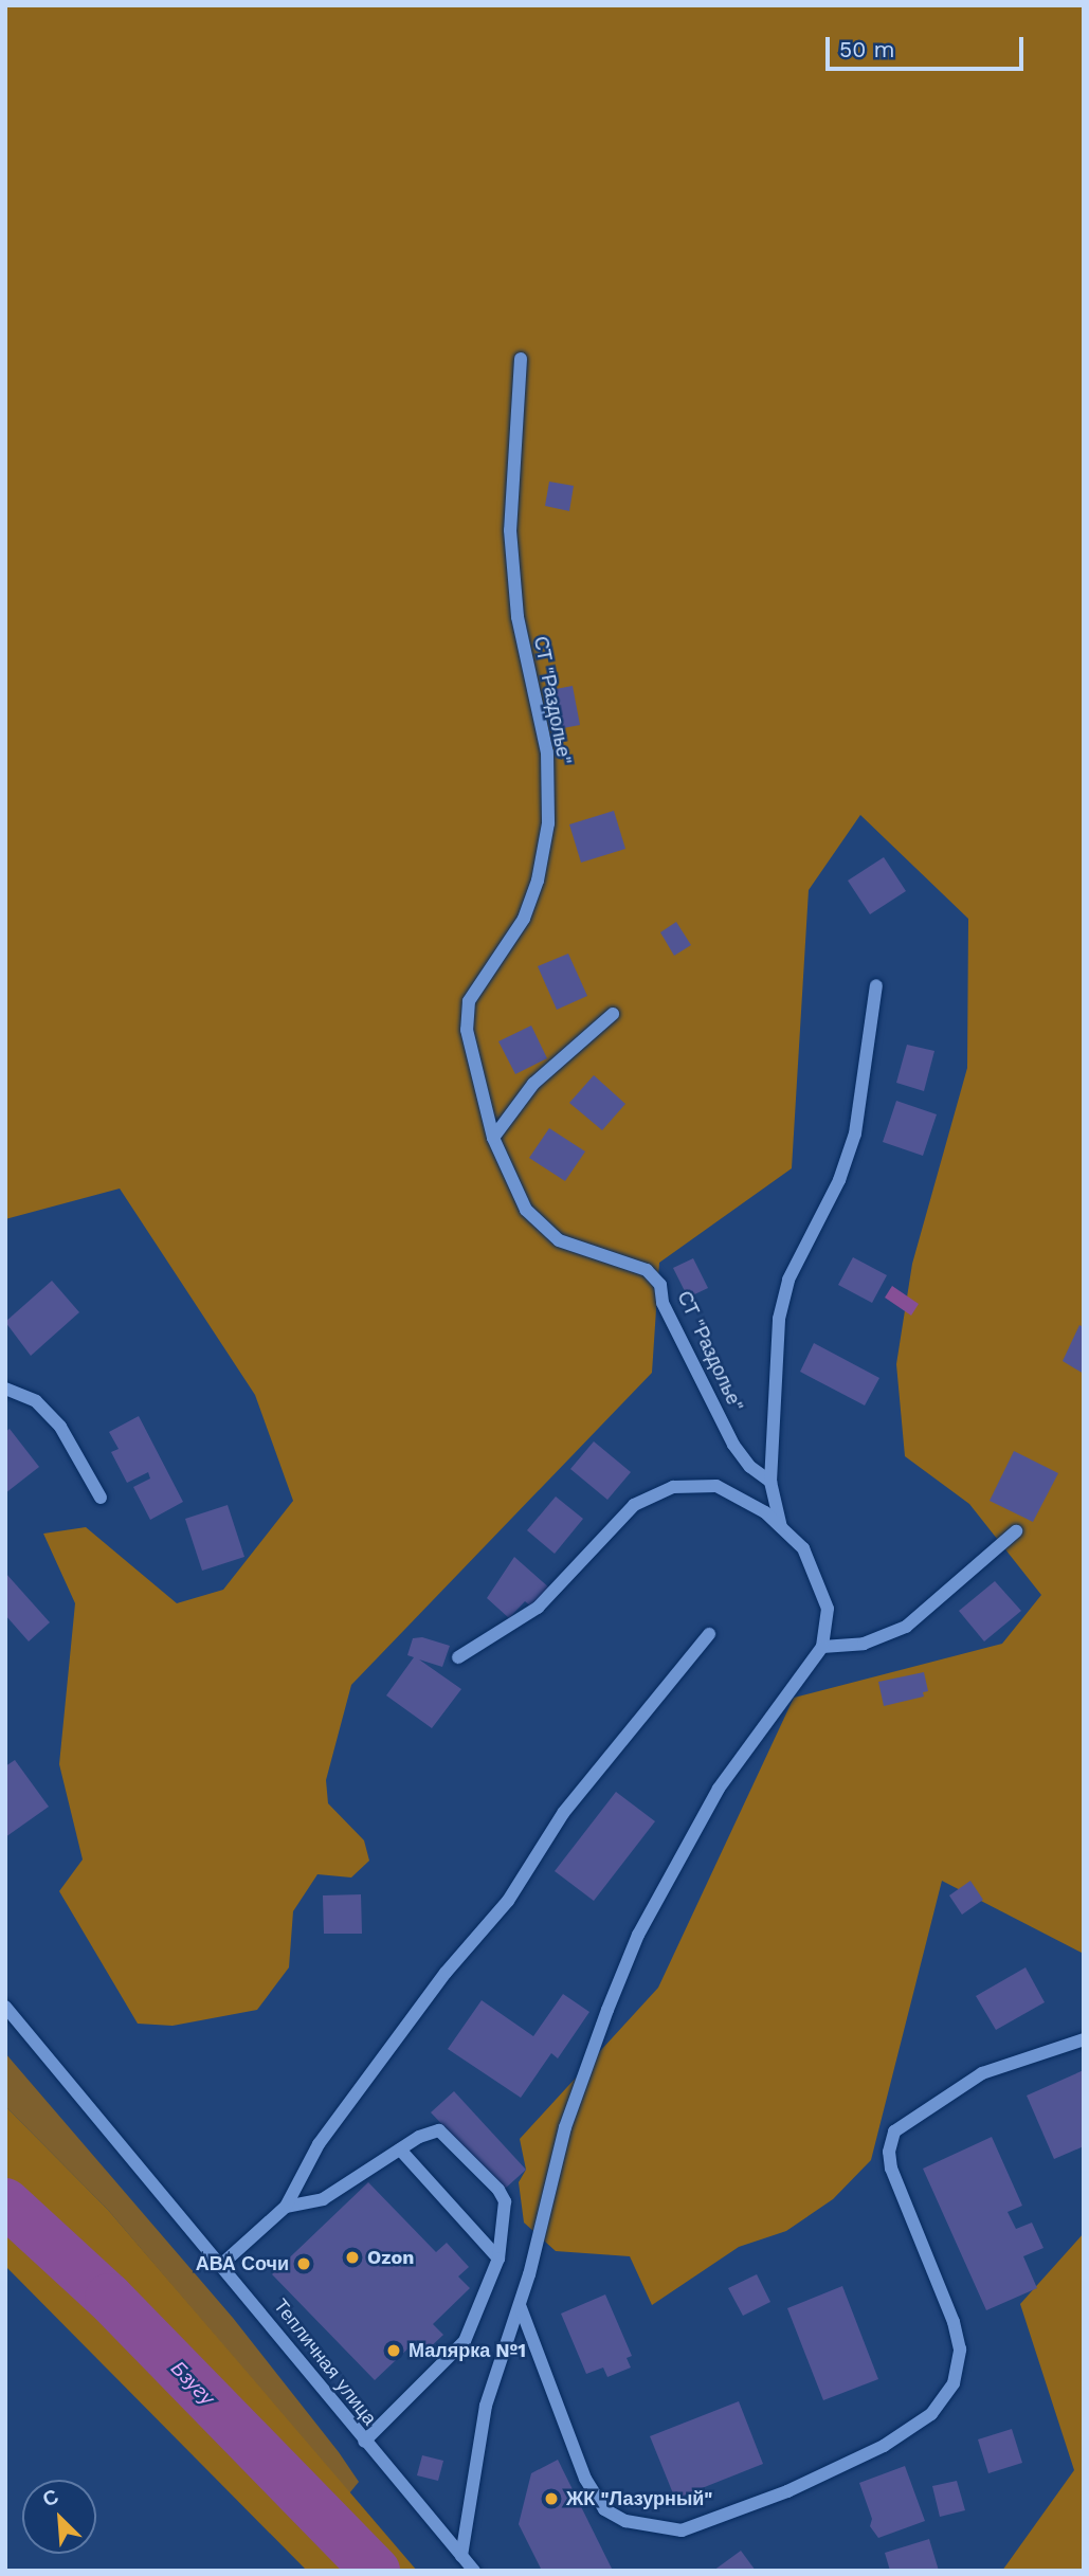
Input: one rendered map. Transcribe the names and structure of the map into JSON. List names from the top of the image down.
{
  "streets": {
    "street": ["СТ \"Раздолье\"", "Тепличная улица"]
  },
  "water": ["Бзугу"],
  "places": [
    "Ozon",
    "АВА Сочи",
    "Малярка №1",
    "ЖК \"Лазурный\""
  ],
  "scale_bar": "50 m",
  "north": "top left"
}
